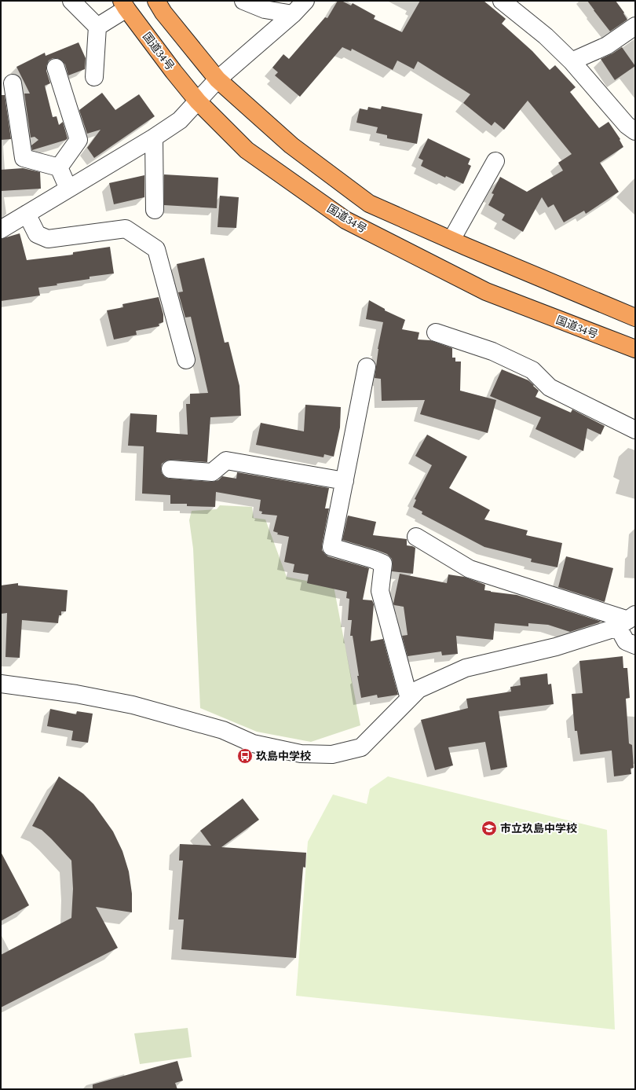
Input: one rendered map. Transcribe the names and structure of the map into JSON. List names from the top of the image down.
{
  "streets": {
    "highway": ["国道34号"]
  },
  "places": {
    "bus stop": ["玖島中学校"],
    "school or university": ["市立玖島中学校"]
  }
}
